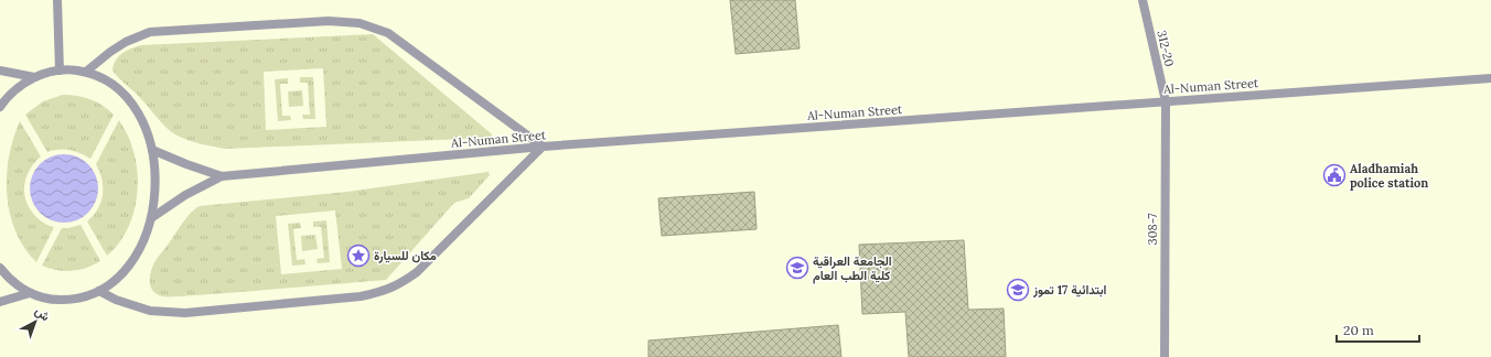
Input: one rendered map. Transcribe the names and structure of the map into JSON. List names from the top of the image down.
{
  "streets": {
    "street": ["312-20", "Al-Numan Street", "308-7"]
  },
  "crossings": [
    ["312-20", "Al-Numan Street"],
    ["312-20", "308-7"],
    ["Al-Numan Street", "308-7"]
  ],
  "places": {
    "public building": ["Aladhamiah police station"],
    "place": ["مكان للسيارة"],
    "school or university": ["الجامعة العراقية كلية الطب العام", "ابتدائية 17 تموز"]
  },
  "scale_bar": "20 m",
  "north": "top right"
}
